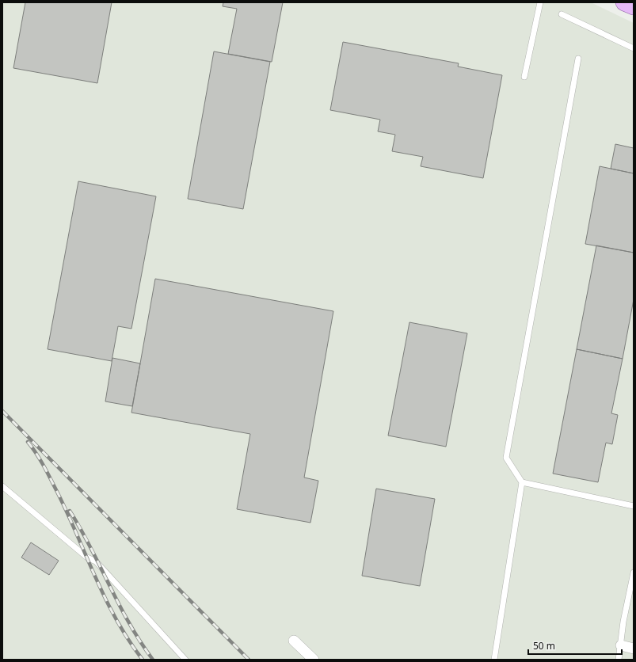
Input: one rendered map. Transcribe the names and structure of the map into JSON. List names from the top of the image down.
{
  "scale_bar": "50 m"
}
